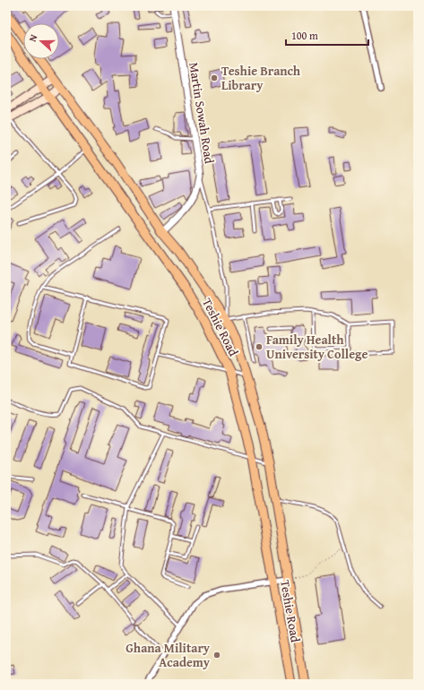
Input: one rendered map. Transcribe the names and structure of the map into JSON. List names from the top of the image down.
{
  "streets": {
    "main road": ["Teshie Road"],
    "street": ["Martin Sowah Road"]
  },
  "crossings": [
    ["Martin Sowah Road", "Teshie Road"]
  ],
  "places": ["Teshie Branch Library", "Family Health University College", "Ghana Military Academy"],
  "scale_bar": "100 m",
  "north": "left"
}
